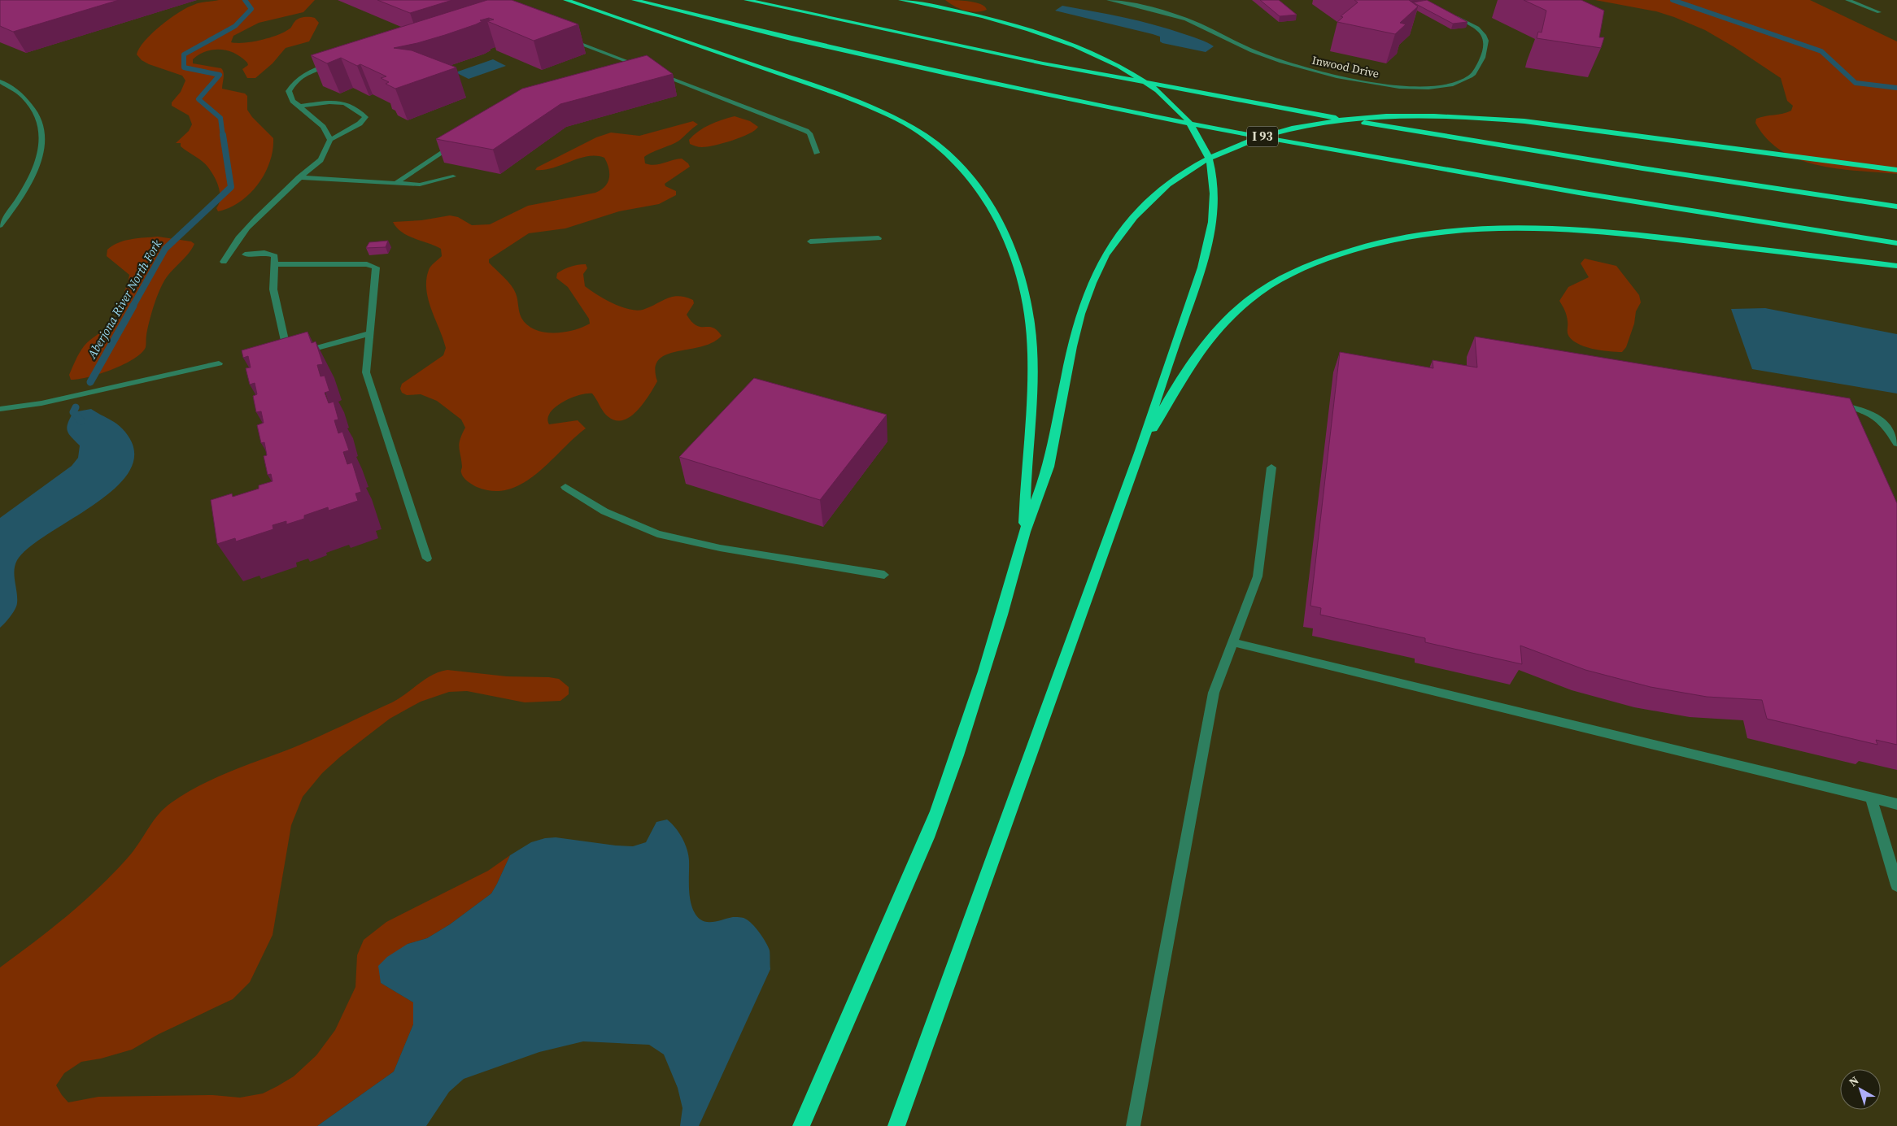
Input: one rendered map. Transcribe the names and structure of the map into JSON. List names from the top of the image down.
{
  "streets": {
    "highway": ["I 93"],
    "street": ["Inwood Drive"]
  },
  "water": ["Aberjona River North Fork"],
  "north": "top left"
}
